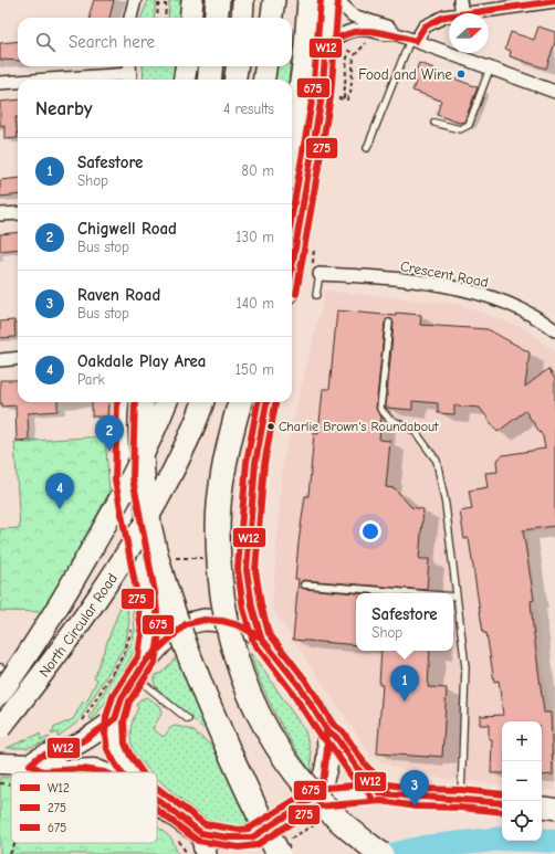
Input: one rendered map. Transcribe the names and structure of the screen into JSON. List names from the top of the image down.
{
  "streets": {
    "highway": ["North Circular Road"],
    "street": ["Crescent Road"]
  },
  "places": ["Food and Wine", "Charlie Brown's Roundabout"],
  "lines": ["transit line 675", "transit line W12", "transit line 275"],
  "legend": ["W12", "275", "675"],
  "north": "right",
  "page": {
    "search": "Search here",
    "heading": ["Nearby", "4 results"],
    "list": [
      {
        "mark": "1",
        "name": "Safestore",
        "note": "Shop",
        "value": "80 m"
      },
      {
        "mark": "2",
        "name": "Chigwell Road",
        "note": "Bus stop",
        "value": "130 m"
      },
      {
        "mark": "3",
        "name": "Raven Road",
        "note": "Bus stop",
        "value": "140 m"
      },
      {
        "mark": "4",
        "name": "Oakdale Play Area",
        "note": "Park",
        "value": "150 m"
      }
    ],
    "pins": [
      "2",
      "4",
      "1",
      "3"
    ],
    "popup": ["Safestore", "Shop"],
    "map_buttons": ["+", "−"]
  }
}
